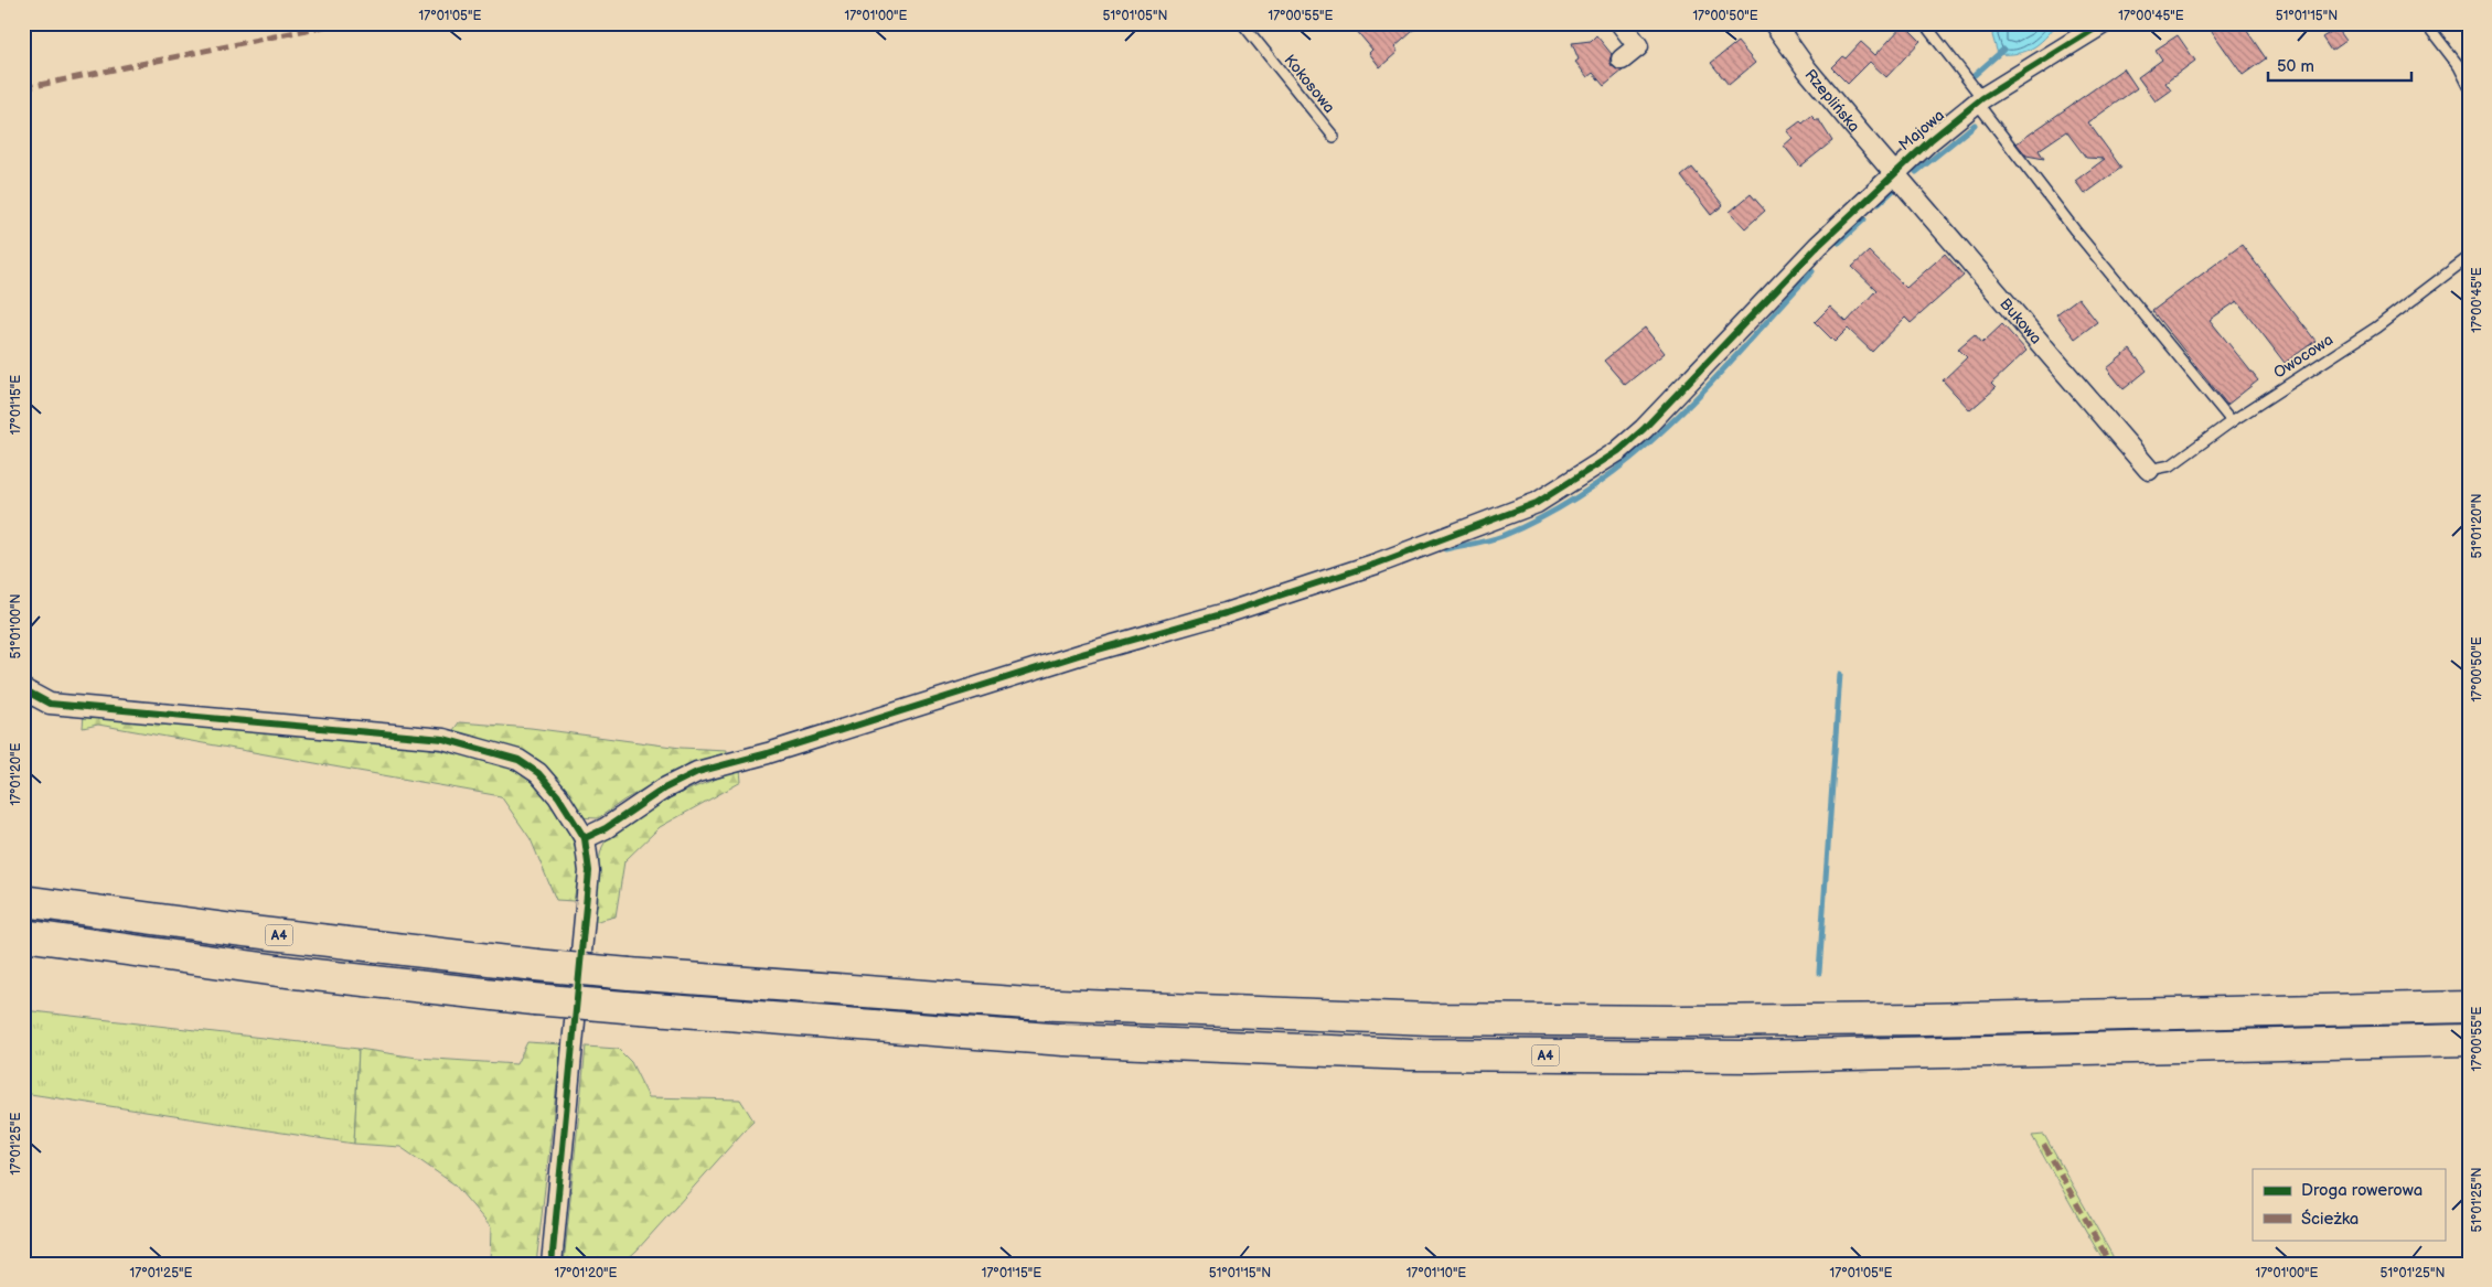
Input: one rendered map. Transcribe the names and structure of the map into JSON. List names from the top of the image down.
{
  "streets": {
    "highway": ["A4"],
    "street": ["Rzeplińska", "Majowa", "Bukowa"],
    "lane": ["Kokosowa", "Owocowa"]
  },
  "crossings": [
    ["Rzeplińska", "Majowa"],
    ["Rzeplińska", "Bukowa"],
    ["Majowa", "Bukowa"],
    ["Bukowa", "Owocowa"]
  ],
  "legend": ["Droga rowerowa", "Ścieżka"],
  "scale_bar": "50 m",
  "coordinates": [
    "17°01'05\"E",
    "17°01'00\"E",
    "51°01'05\"N",
    "17°00'55\"E",
    "17°00'50\"E",
    "17°00'45\"E",
    "51°01'15\"N",
    "17°01'15\"E",
    "51°01'20\"N",
    "51°01'00\"N",
    "17°01'20\"E",
    "17°01'25\"E",
    "51°01'25\"N",
    "17°01'10\"E"
  ]
}
